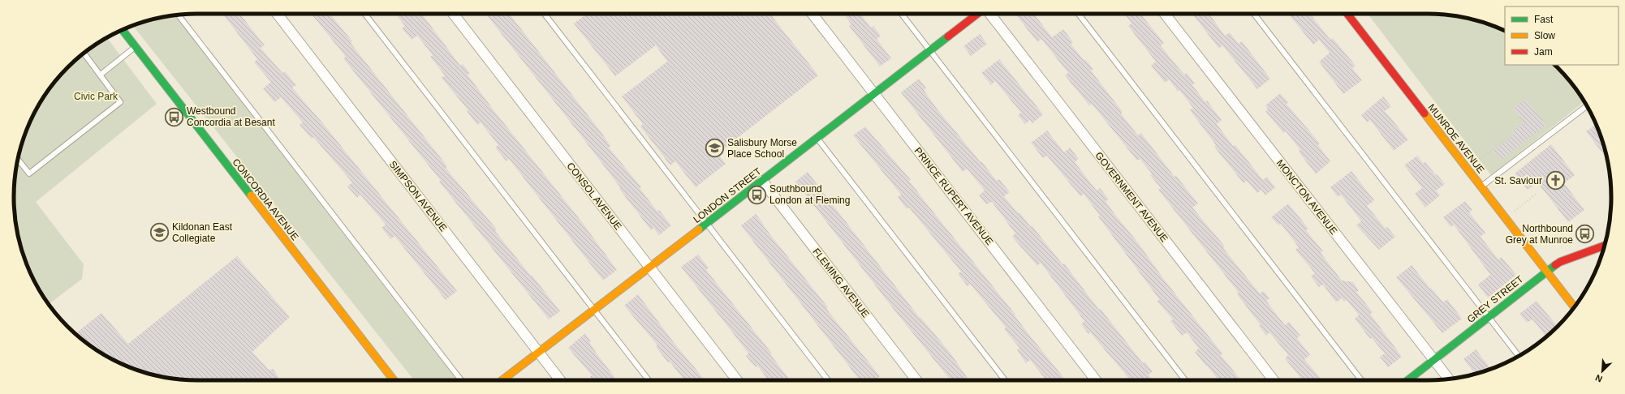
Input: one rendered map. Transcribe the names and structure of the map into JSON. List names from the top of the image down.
{
  "streets": {
    "street": [
      "MUNROE AVENUE",
      "LONDON STREET",
      "SIMPSON AVENUE",
      "CONSOL AVENUE",
      "PRINCE RUPERT AVENUE",
      "GOVERNMENT AVENUE",
      "MONCTON AVENUE",
      "CONCORDIA AVENUE",
      "FLEMING AVENUE",
      "GREY STREET"
    ]
  },
  "crossings": [
    ["MUNROE AVENUE", "GREY STREET"],
    ["LONDON STREET", "SIMPSON AVENUE"],
    ["LONDON STREET", "CONSOL AVENUE"],
    ["LONDON STREET", "PRINCE RUPERT AVENUE"],
    ["LONDON STREET", "FLEMING AVENUE"],
    ["MONCTON AVENUE", "GREY STREET"]
  ],
  "parks": ["Civic Park"],
  "places": {
    "bus stop": ["Westbound Concordia at Besant", "Southbound London at Fleming", "Northbound Grey at Munroe"],
    "school or university": ["Salisbury Morse Place School", "Kildonan East Collegiate"],
    "church": ["St. Saviour"]
  },
  "legend": ["Fast", "Slow", "Jam"],
  "north": "bottom left"
}
